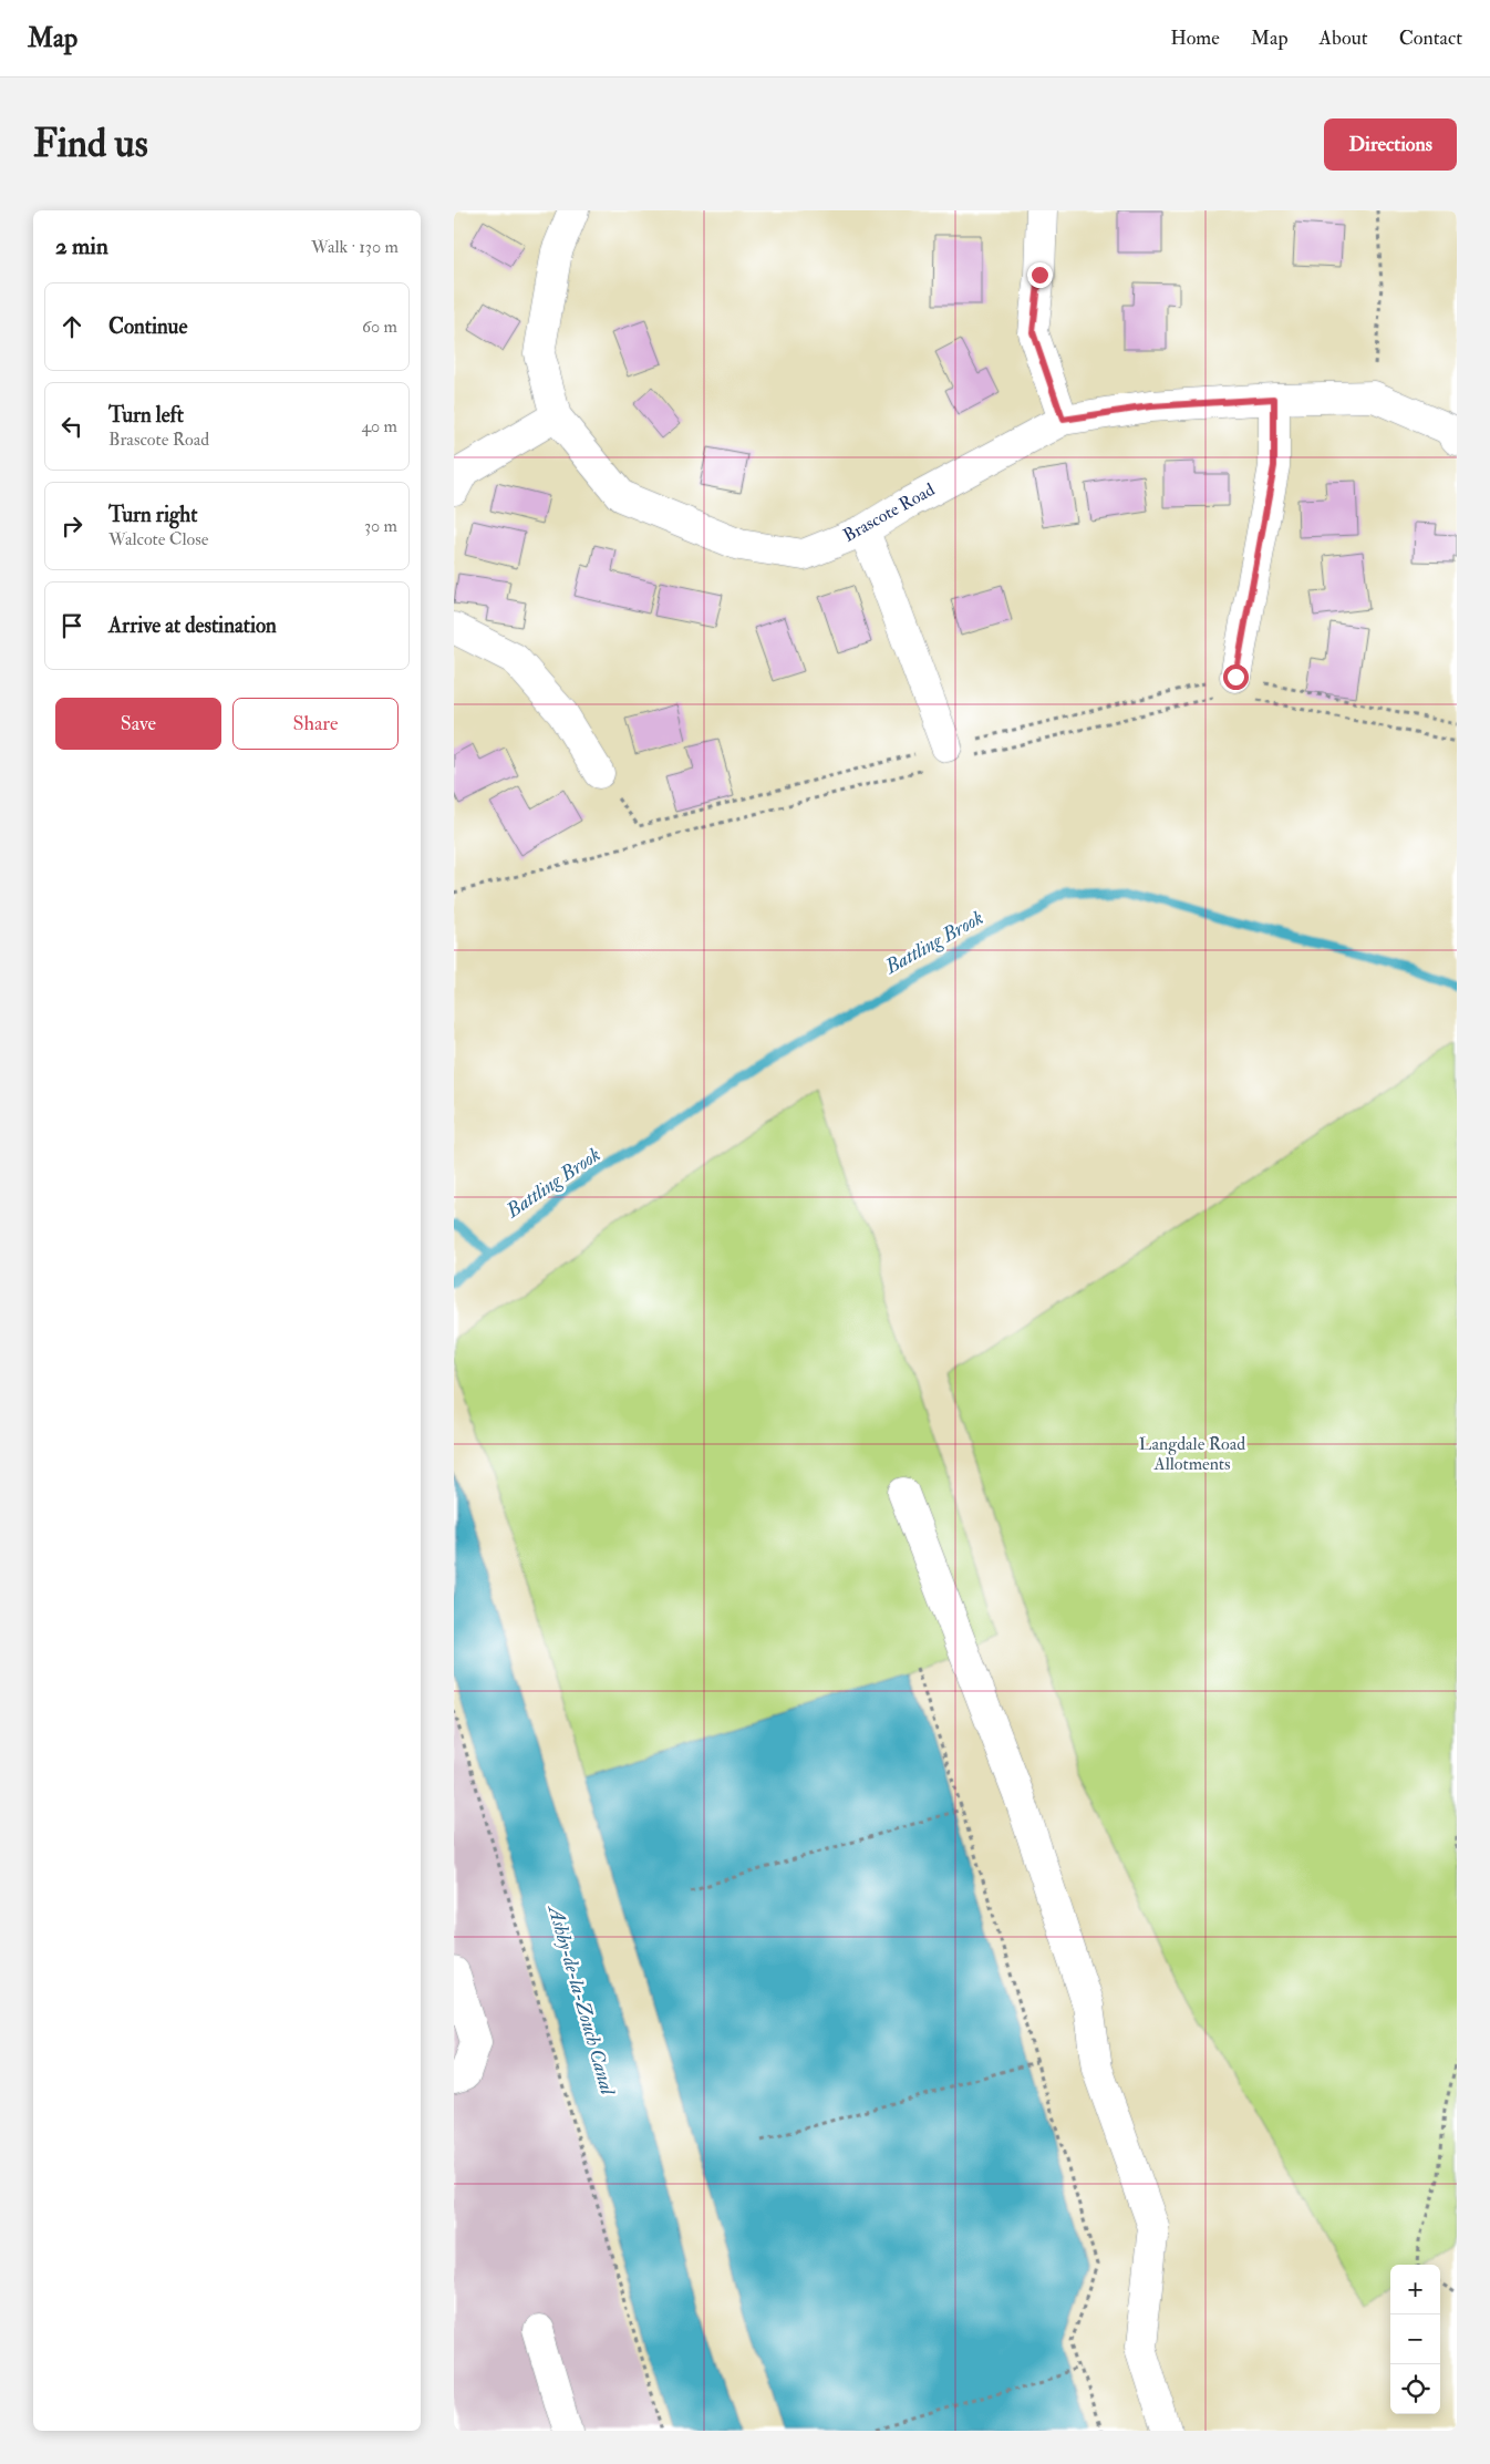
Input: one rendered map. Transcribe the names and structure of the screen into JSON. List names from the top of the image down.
{
  "streets": {
    "street": ["Brascote Road"]
  },
  "water": ["Battling Brook", "Ashby-de-la-Zouch Canal"],
  "parks": ["Langdale Road Allotments"],
  "page": {
    "header": "Map",
    "nav": [
      "Home",
      "Map",
      "About",
      "Contact"
    ],
    "buttons": [
      "Directions",
      ["Save", "Share"]
    ],
    "title": "Find us",
    "heading": ["2 min", "Walk · 130 m"],
    "list": [
      ["Continue", "60 m"],
      ["Turn left", "Brascote Road", "40 m"],
      ["Turn right", "Walcote Close", "30 m"],
      "Arrive at destination"
    ],
    "map_buttons": ["+", "−"]
  }
}
